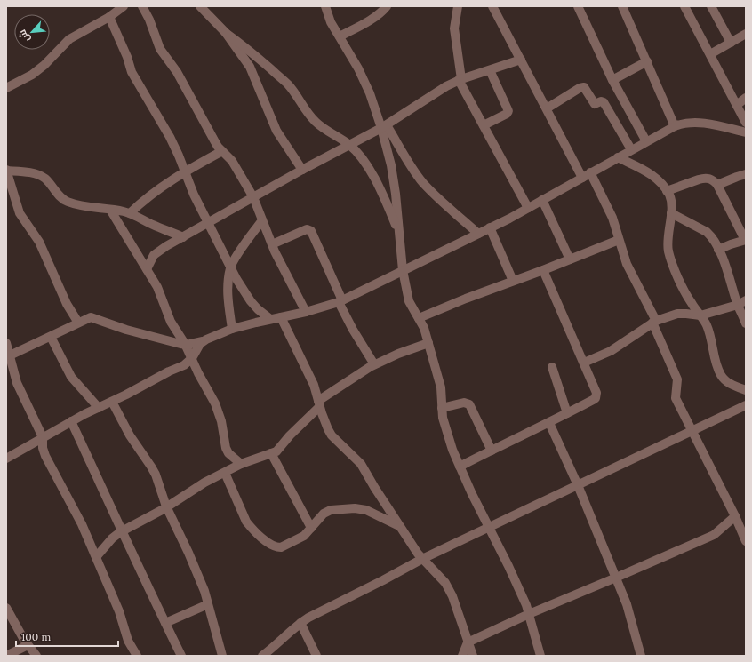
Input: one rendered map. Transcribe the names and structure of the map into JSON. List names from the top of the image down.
{
  "scale_bar": "100 m",
  "north": "bottom left"
}
